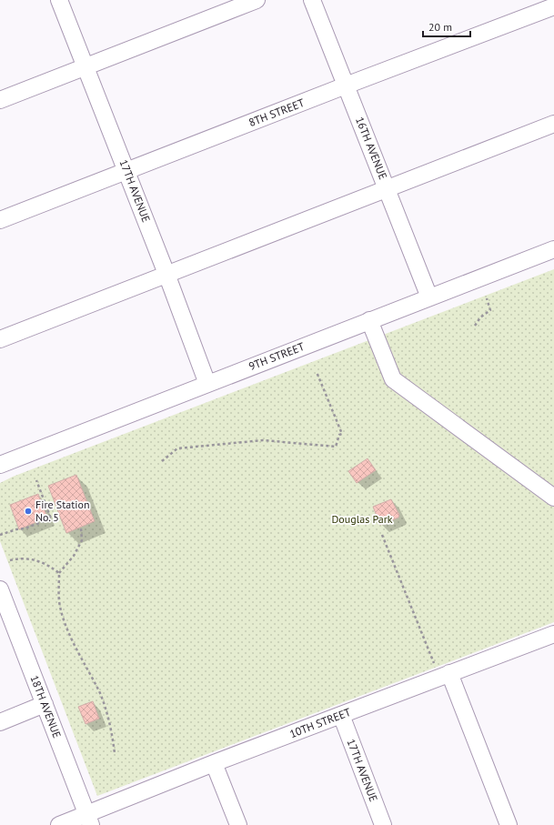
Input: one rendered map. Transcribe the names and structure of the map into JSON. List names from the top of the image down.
{
  "streets": {
    "street": [
      "8TH STREET",
      "16TH AVENUE",
      "17TH AVENUE",
      "9TH STREET",
      "18TH AVENUE",
      "10TH STREET"
    ]
  },
  "crossings": [
    ["8TH STREET", "16TH AVENUE"],
    ["8TH STREET", "17TH AVENUE"],
    ["16TH AVENUE", "9TH STREET"],
    ["17TH AVENUE", "9TH STREET"],
    ["17TH AVENUE", "10TH STREET"],
    ["18TH AVENUE", "10TH STREET"]
  ],
  "parks": ["Douglas Park"],
  "places": ["Fire Station No. 5"],
  "scale_bar": "20 m"
}
